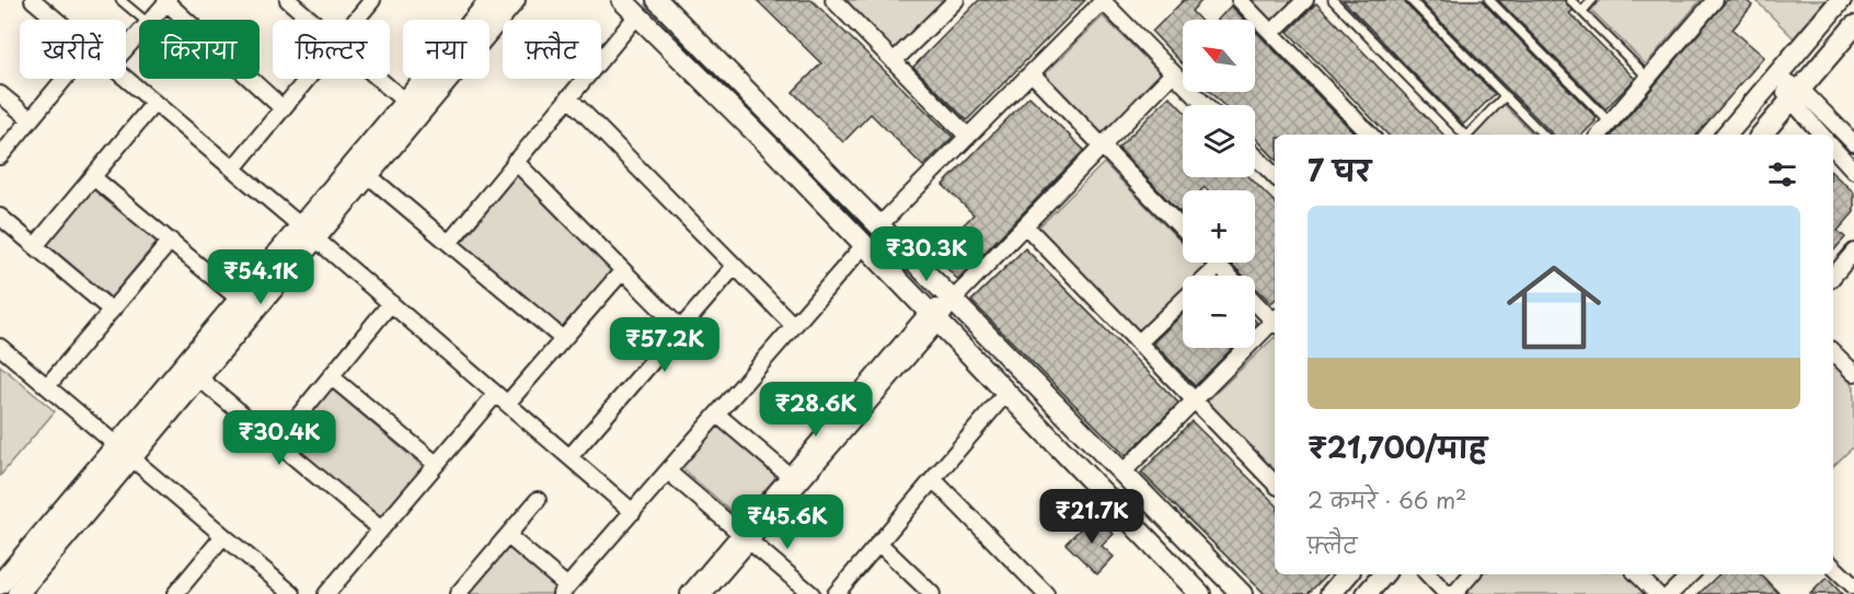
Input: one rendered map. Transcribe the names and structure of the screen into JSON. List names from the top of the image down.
{
  "north": "top left",
  "page": {
    "map_buttons": ["+", "−"],
    "chip": [
      "खरीदें",
      "किराया",
      "फ़िल्टर",
      "नया",
      "फ़्लैट"
    ],
    "heading": "7 घर",
    "list": [
      {
        "name": "₹21,700/माह",
        "note": "2 कमरे · 66 m² · फ़्लैट"
      }
    ],
    "price": [
      "₹30.3K",
      "₹54.1K",
      "₹57.2K",
      "₹28.6K",
      "₹30.4K",
      "₹21.7K",
      "₹45.6K"
    ]
  }
}
